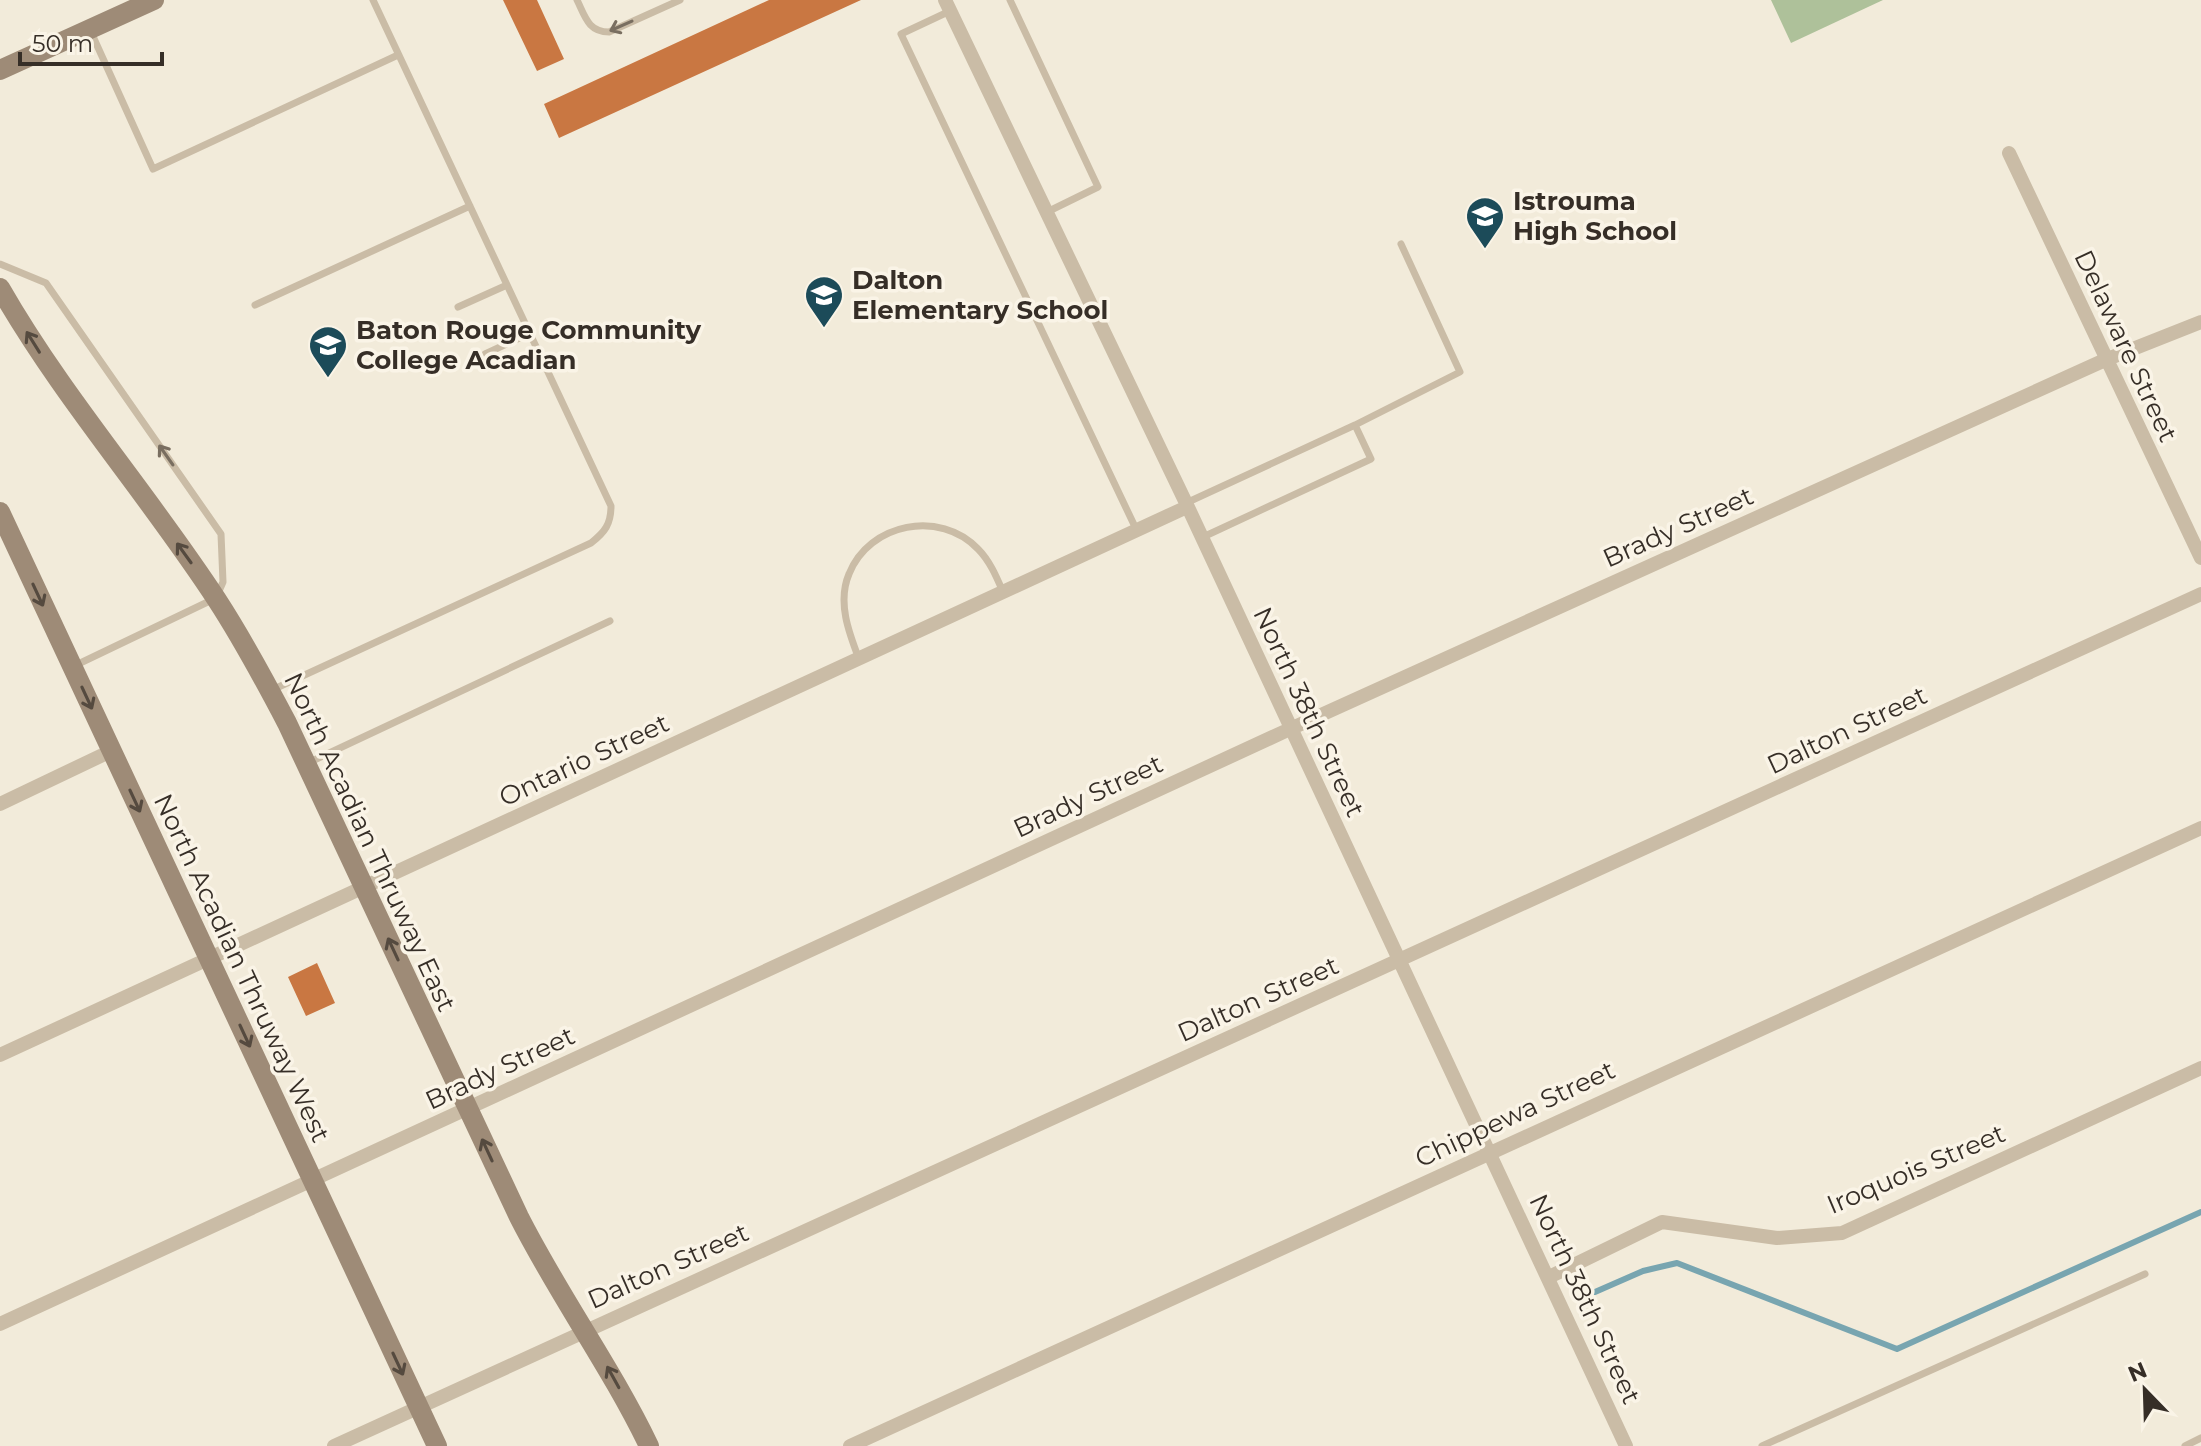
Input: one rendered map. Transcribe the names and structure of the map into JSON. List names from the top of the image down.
{
  "streets": {
    "street": [
      "Delaware Street",
      "Brady Street",
      "North 38th Street",
      "Dalton Street",
      "Ontario Street",
      "North Acadian Thruway East",
      "North Acadian Thruway West",
      "Chippewa Street",
      "Iroquois Street"
    ]
  },
  "crossings": [
    ["Delaware Street", "Brady Street"],
    ["Brady Street", "North 38th Street"],
    ["Brady Street", "North Acadian Thruway East"],
    ["Brady Street", "North Acadian Thruway West"],
    ["North 38th Street", "Dalton Street"],
    ["North 38th Street", "Ontario Street"],
    ["North 38th Street", "Chippewa Street"],
    ["North 38th Street", "Iroquois Street"],
    ["Dalton Street", "North Acadian Thruway East"],
    ["Dalton Street", "North Acadian Thruway West"],
    ["Ontario Street", "North Acadian Thruway East"],
    ["Ontario Street", "North Acadian Thruway West"]
  ],
  "one_way": ["North Acadian Thruway East", "North Acadian Thruway West"],
  "places": {
    "school or university": ["Istrouma High School", "Dalton Elementary School", "Baton Rouge Community College Acadian"]
  },
  "scale_bar": "50 m",
  "north": "top left"
}
